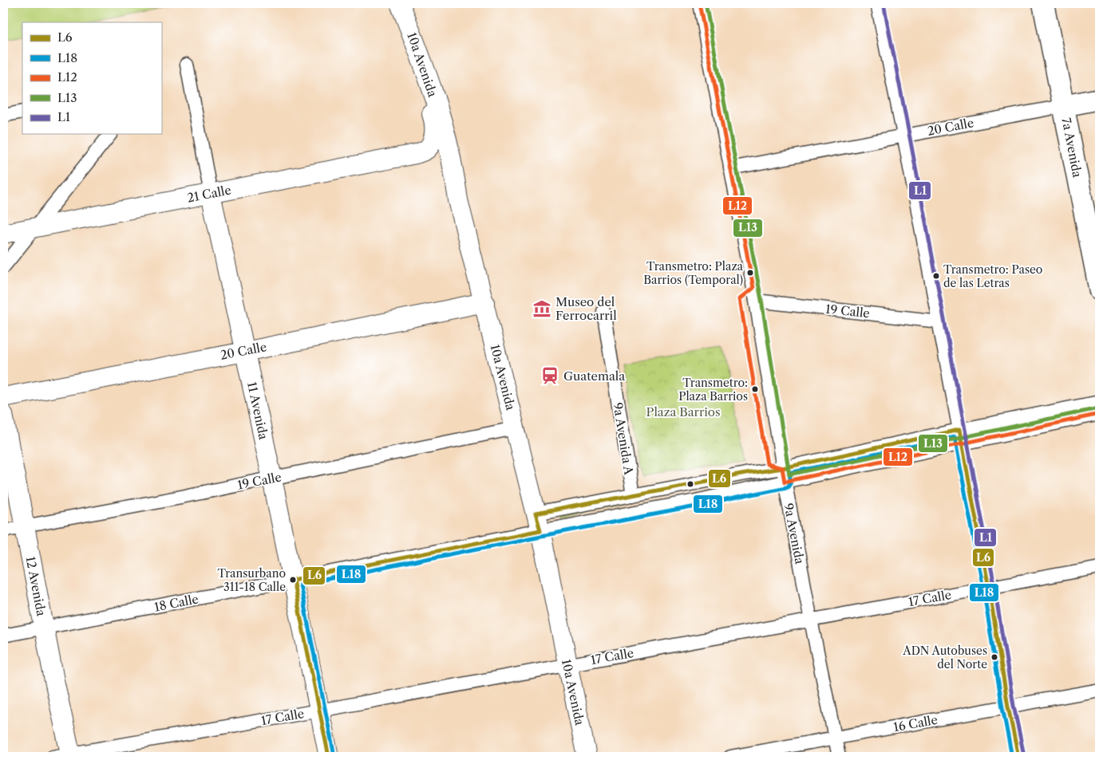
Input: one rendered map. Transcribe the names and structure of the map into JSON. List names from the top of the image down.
{
  "streets": {
    "main road": [
      "10a Avenida",
      "20 Calle",
      "7a Avenida",
      "21 Calle",
      "11 Avenida",
      "12 Avenida"
    ],
    "street": [
      "19 Calle",
      "9a Avenida A",
      "9a Avenida",
      "17 Calle",
      "18 Calle",
      "16 Calle"
    ]
  },
  "crossings": [
    ["10a Avenida", "20 Calle"],
    ["10a Avenida", "21 Calle"],
    ["10a Avenida", "19 Calle"],
    ["10a Avenida", "17 Calle"],
    ["10a Avenida", "18 Calle"],
    ["20 Calle", "7a Avenida"],
    ["20 Calle", "11 Avenida"],
    ["20 Calle", "9a Avenida"],
    ["21 Calle", "11 Avenida"],
    ["19 Calle", "11 Avenida"],
    ["19 Calle", "9a Avenida"],
    ["19 Calle", "12 Avenida"],
    ["11 Avenida", "17 Calle"],
    ["11 Avenida", "18 Calle"],
    ["9a Avenida A", "18 Calle"],
    ["9a Avenida", "17 Calle"],
    ["9a Avenida", "18 Calle"],
    ["9a Avenida", "16 Calle"],
    ["12 Avenida", "17 Calle"],
    ["12 Avenida", "18 Calle"]
  ],
  "parks": ["Plaza Barrios"],
  "places": {
    "other": [
      "Transmetro: Plaza Barrios (Temporal)",
      "Transmetro: Paseo de las Letras",
      "Transmetro: Plaza Barrios",
      "Transurbano 311-18 Calle",
      "ADN Autobuses del Norte"
    ],
    "museum": ["Museo del Ferrocarril"],
    "station": ["Guatemala"]
  },
  "lines": [
    "transit line L12",
    "transit line L13",
    "transit line L1",
    "transit line L6",
    "transit line L18"
  ],
  "legend": [
    "L6",
    "L18",
    "L12",
    "L13",
    "L1"
  ]
}
